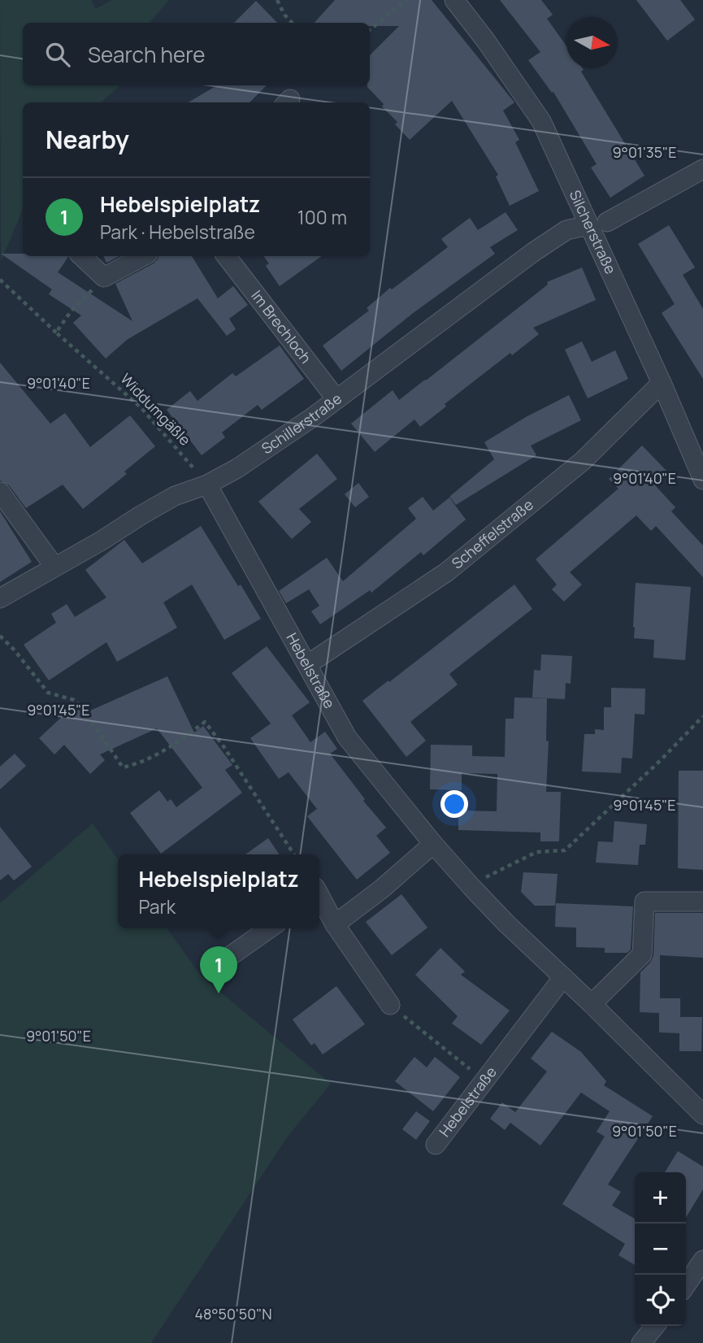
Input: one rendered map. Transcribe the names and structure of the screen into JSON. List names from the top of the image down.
{
  "streets": {
    "street": [
      "Silcherstraße",
      "Im Brechloch",
      "Schillerstraße",
      "Scheffelstraße",
      "Hebelstraße"
    ],
    "path": ["Widdumgäßle"]
  },
  "crossings": [
    ["Silcherstraße", "Schillerstraße"],
    ["Silcherstraße", "Scheffelstraße"],
    ["Im Brechloch", "Schillerstraße"],
    ["Widdumgäßle", "Schillerstraße"],
    ["Widdumgäßle", "Hebelstraße"],
    ["Schillerstraße", "Hebelstraße"],
    ["Scheffelstraße", "Hebelstraße"]
  ],
  "north": "right",
  "page": {
    "search": "Search here",
    "heading": "Nearby",
    "list": [
      {
        "mark": "1",
        "name": "Hebelspielplatz",
        "note": "Park · Hebelstraße",
        "value": "100 m"
      }
    ],
    "popup": ["Hebelspielplatz", "Park"],
    "pins": "1",
    "map_buttons": ["+", "−"]
  },
  "coordinates": [
    "9°01'35\"E",
    "9°01'40\"E",
    "9°01'45\"E",
    "9°01'50\"E",
    "48°50'50\"N"
  ]
}
